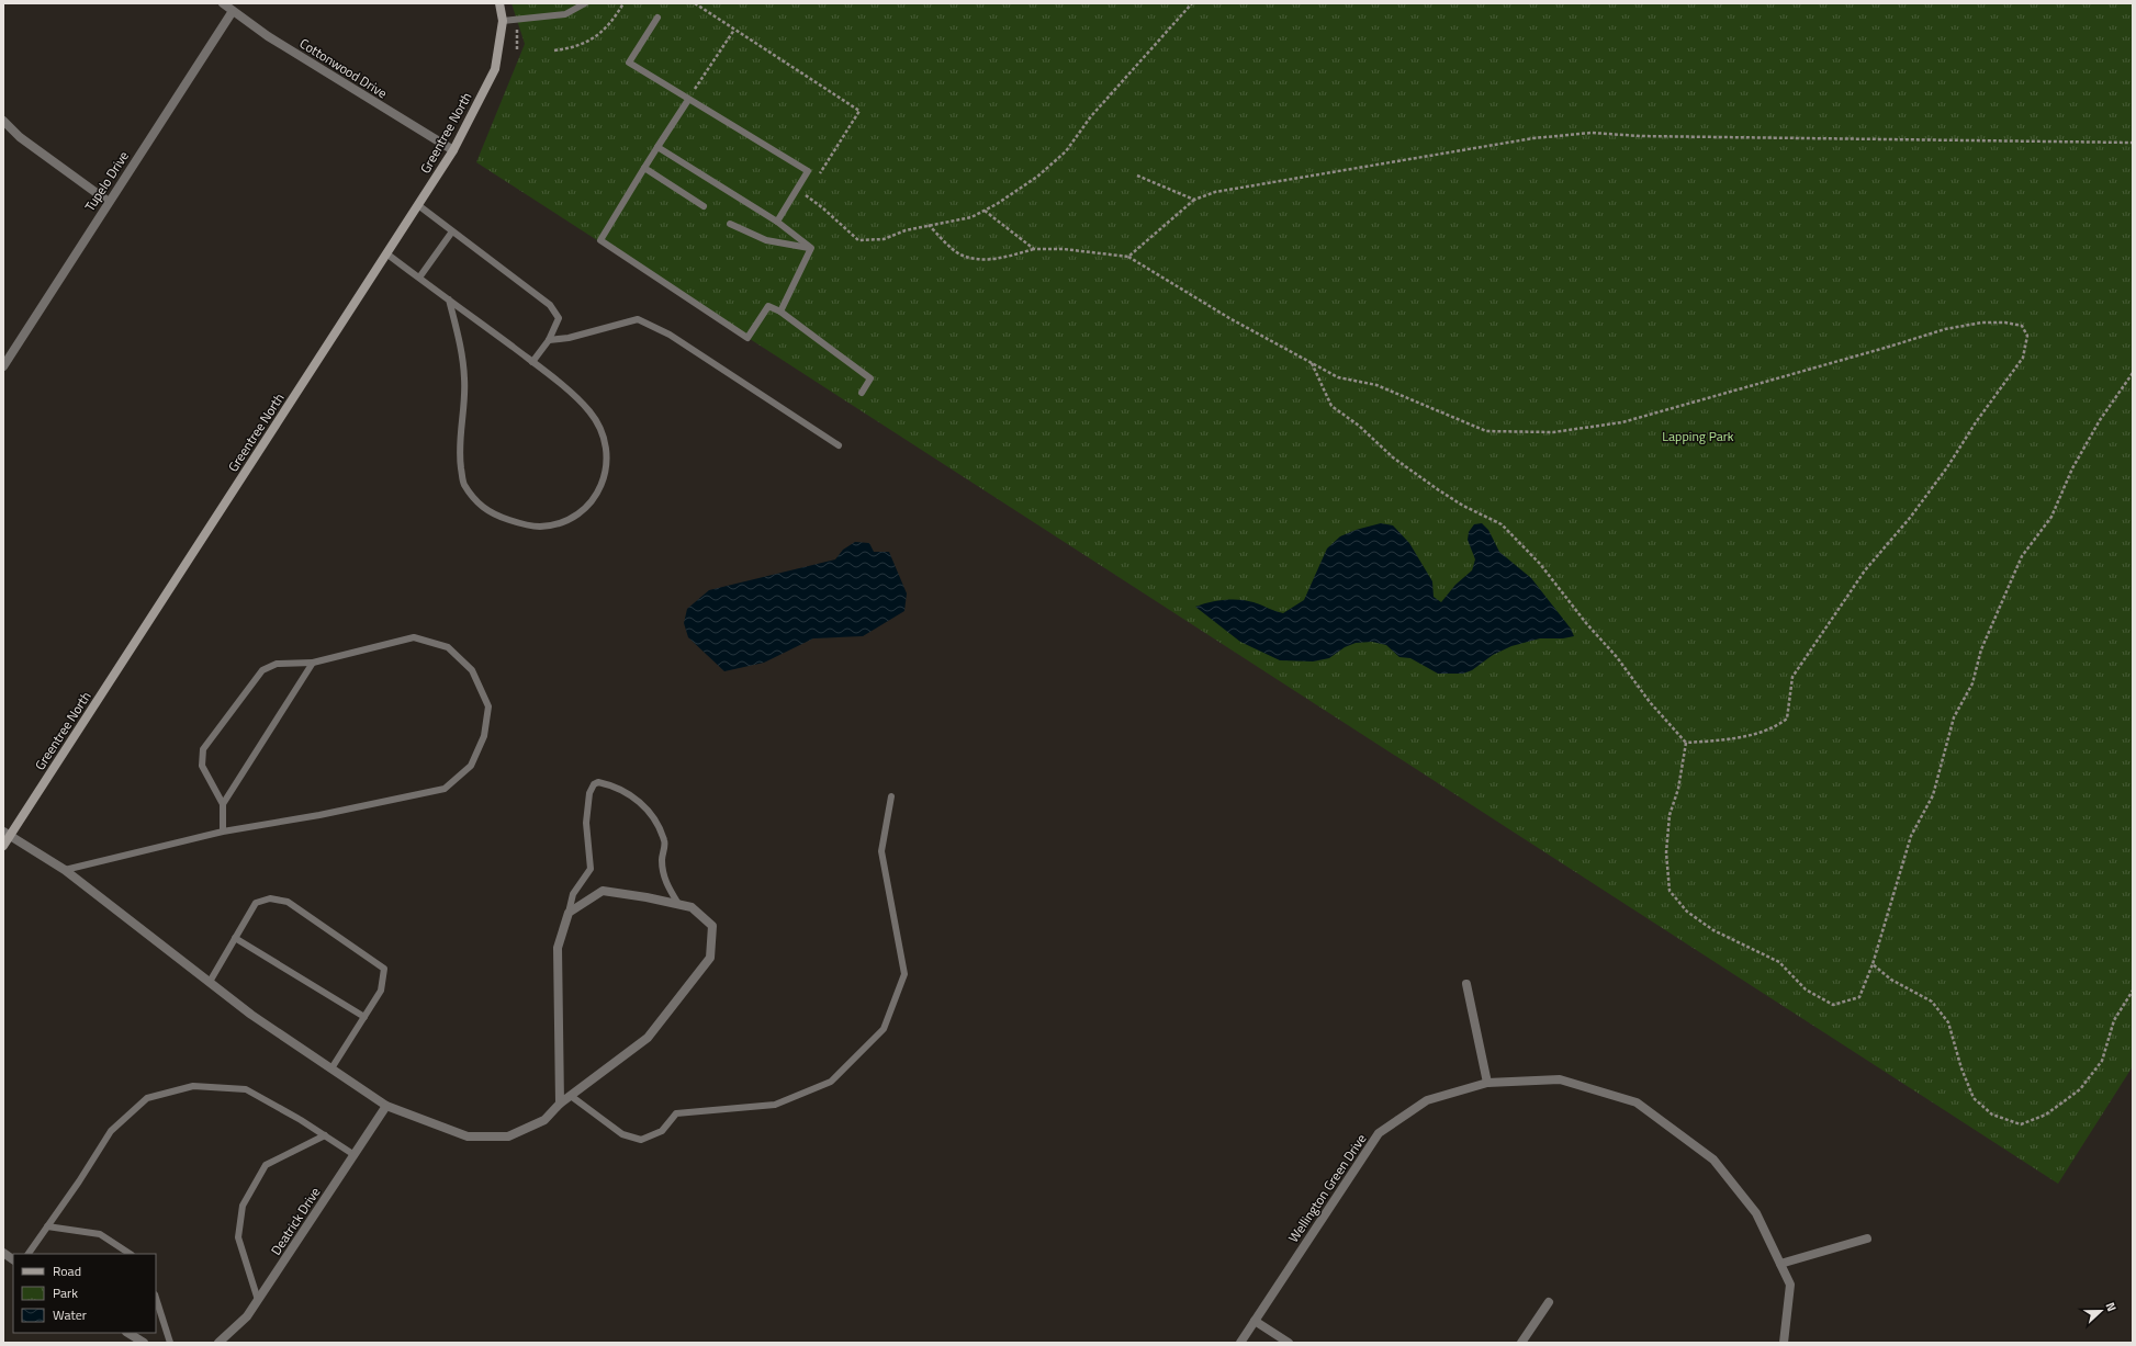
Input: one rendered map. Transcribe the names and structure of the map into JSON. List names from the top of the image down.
{
  "streets": {
    "main road": ["Greentree North"],
    "street": [
      "Cottonwood Drive",
      "Tupelo Drive",
      "Wellington Green Drive",
      "Deatrick Drive"
    ]
  },
  "crossings": [
    ["Cottonwood Drive", "Greentree North"],
    ["Cottonwood Drive", "Tupelo Drive"]
  ],
  "parks": ["Lapping Park"],
  "legend": ["Road", "Park", "Water"],
  "north": "right"
}
